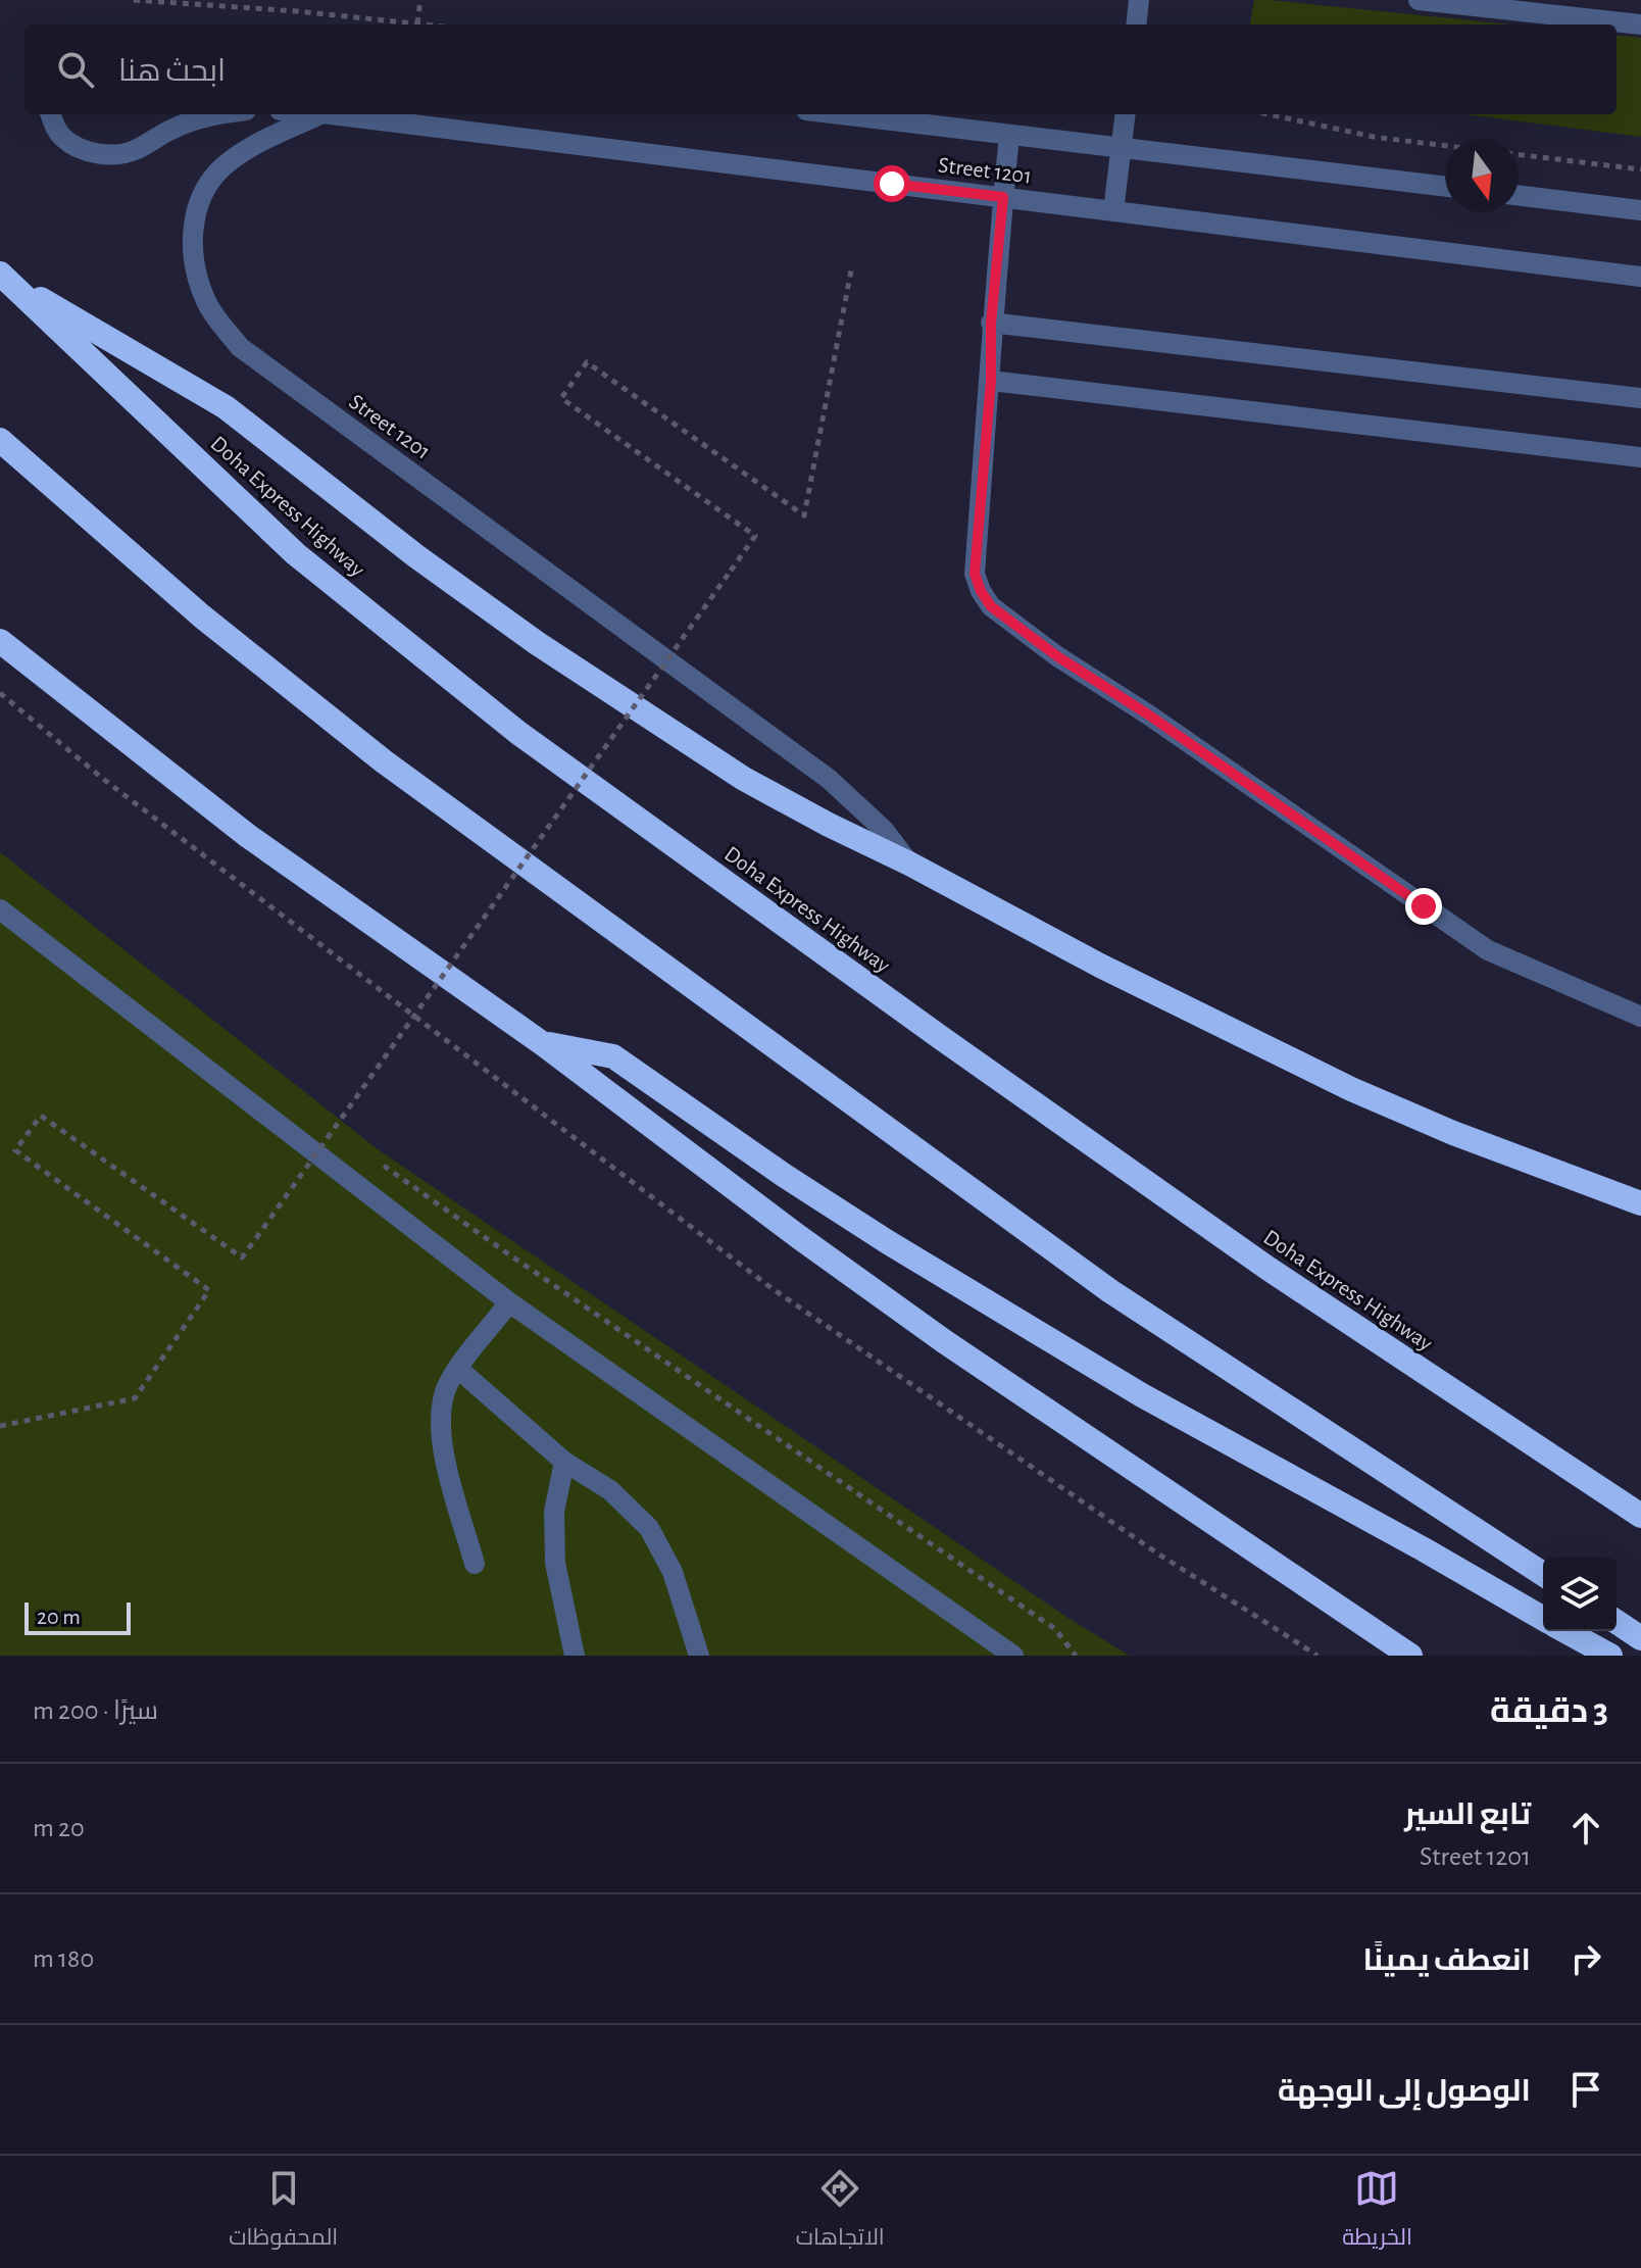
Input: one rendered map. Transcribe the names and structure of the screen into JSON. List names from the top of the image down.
{
  "streets": {
    "highway": ["Doha Express Highway"],
    "street": ["Street 1201"]
  },
  "scale_bar": "20 m",
  "north": "bottom",
  "page": {
    "search": "ابحث هنا",
    "scale": "20 m",
    "heading": ["3 دقيقة", "سيرًا · 200 m"],
    "list": [
      ["تابع السير", "Street 1201", "20 m"],
      ["انعطف يمينًا", "180 m"],
      "الوصول إلى الوجهة"
    ],
    "nav": ["الخريطة", "الاتجاهات", "المحفوظات"]
  }
}
